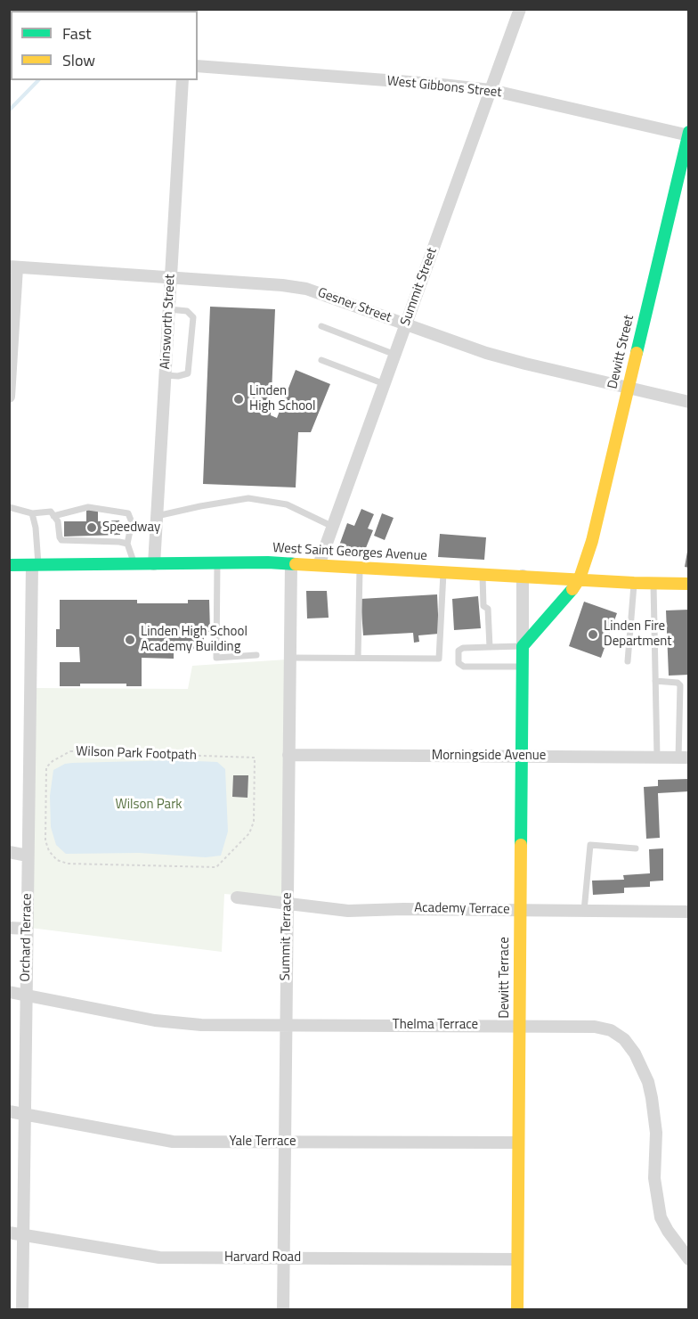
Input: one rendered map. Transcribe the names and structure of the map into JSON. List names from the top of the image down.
{
  "streets": {
    "street": [
      "West Gibbons Street",
      "Summit Street",
      "Gesner Street",
      "Ainsworth Street",
      "Dewitt Street",
      "West Saint Georges Avenue",
      "Morningside Avenue",
      "Academy Terrace",
      "Summit Terrace",
      "Orchard Terrace",
      "Dewitt Terrace",
      "Thelma Terrace",
      "Yale Terrace",
      "Harvard Road"
    ],
    "path": ["Wilson Park Footpath"]
  },
  "crossings": [
    ["West Gibbons Street", "Summit Street"],
    ["West Gibbons Street", "Dewitt Street"],
    ["Summit Street", "Gesner Street"],
    ["Summit Street", "West Saint Georges Avenue"],
    ["Gesner Street", "Ainsworth Street"],
    ["Gesner Street", "Dewitt Street"],
    ["Ainsworth Street", "West Saint Georges Avenue"],
    ["Dewitt Street", "West Saint Georges Avenue"],
    ["West Saint Georges Avenue", "Summit Terrace"],
    ["West Saint Georges Avenue", "Orchard Terrace"],
    ["West Saint Georges Avenue", "Dewitt Terrace"],
    ["Morningside Avenue", "Summit Terrace"],
    ["Morningside Avenue", "Dewitt Terrace"],
    ["Academy Terrace", "Summit Terrace"],
    ["Academy Terrace", "Dewitt Terrace"],
    ["Summit Terrace", "Thelma Terrace"],
    ["Summit Terrace", "Yale Terrace"],
    ["Summit Terrace", "Harvard Road"],
    ["Orchard Terrace", "Thelma Terrace"],
    ["Orchard Terrace", "Yale Terrace"],
    ["Orchard Terrace", "Harvard Road"],
    ["Dewitt Terrace", "Thelma Terrace"],
    ["Dewitt Terrace", "Yale Terrace"],
    ["Dewitt Terrace", "Harvard Road"]
  ],
  "parks": ["Wilson Park"],
  "places": [
    "Linden High School",
    "Speedway",
    "Linden Fire Department",
    "Linden High School Academy Building"
  ],
  "legend": ["Fast", "Slow"]
}
